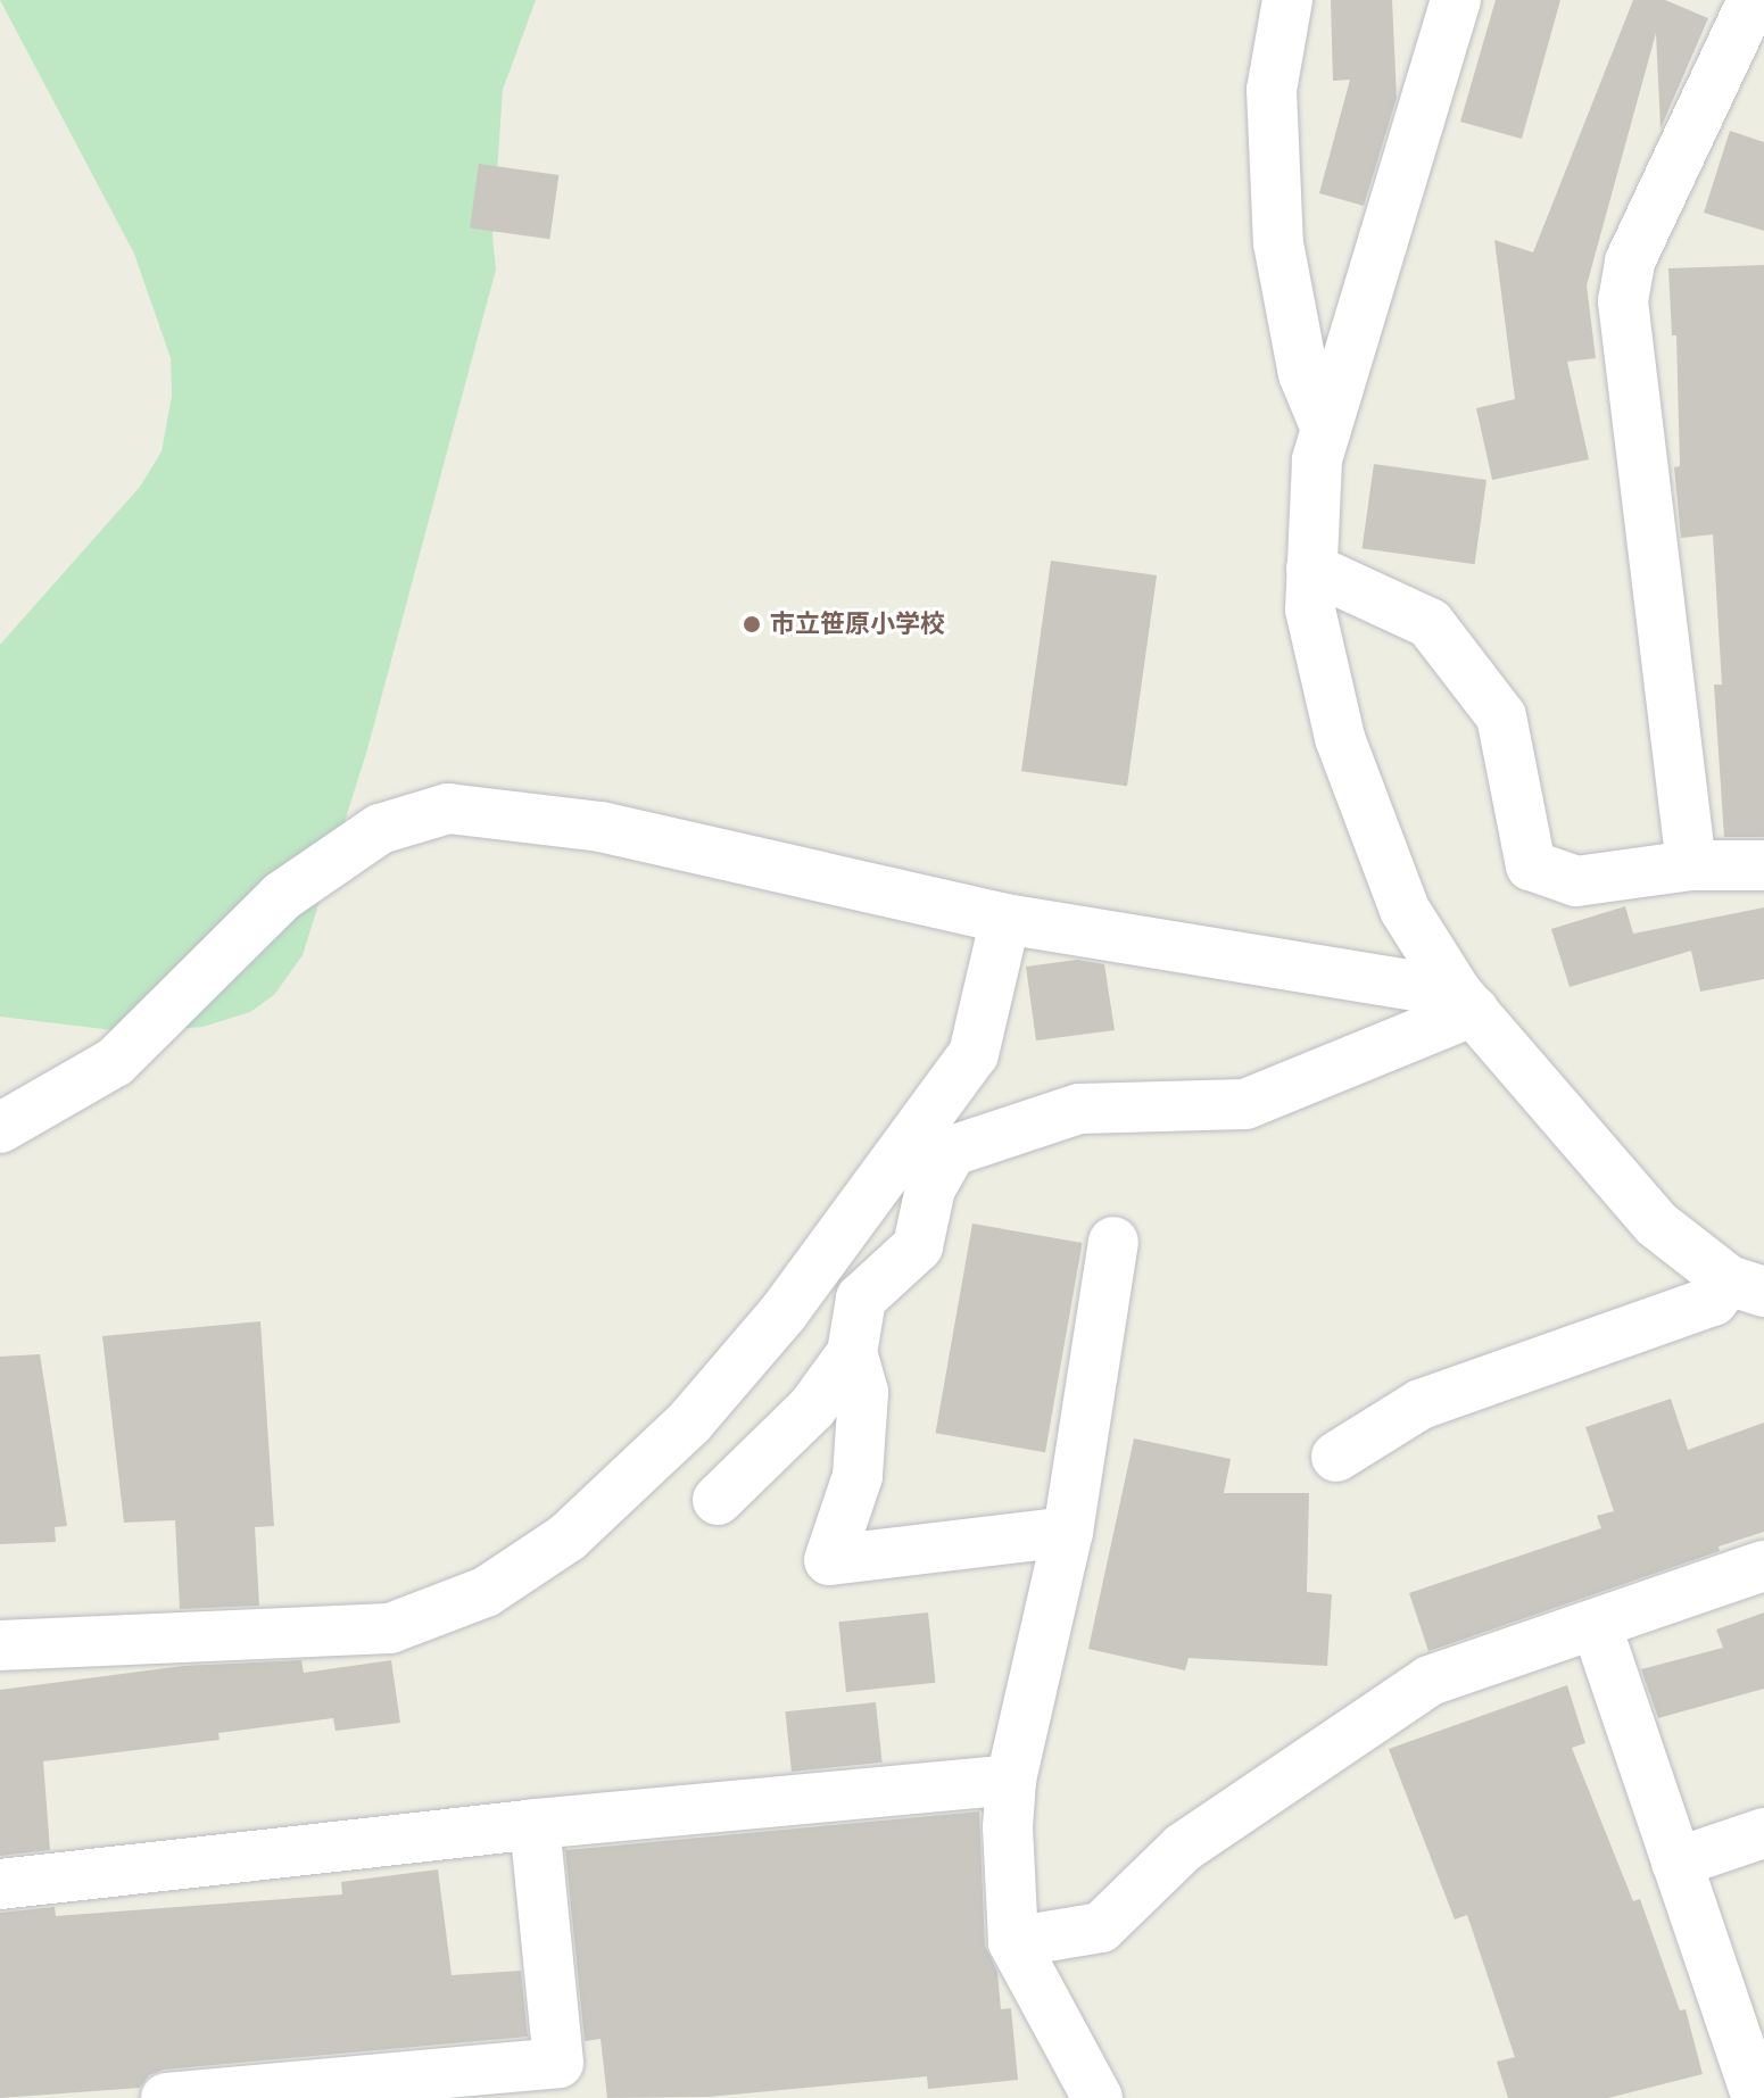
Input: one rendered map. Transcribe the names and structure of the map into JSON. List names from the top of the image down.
{
  "places": ["市立笹原小学校"]
}
